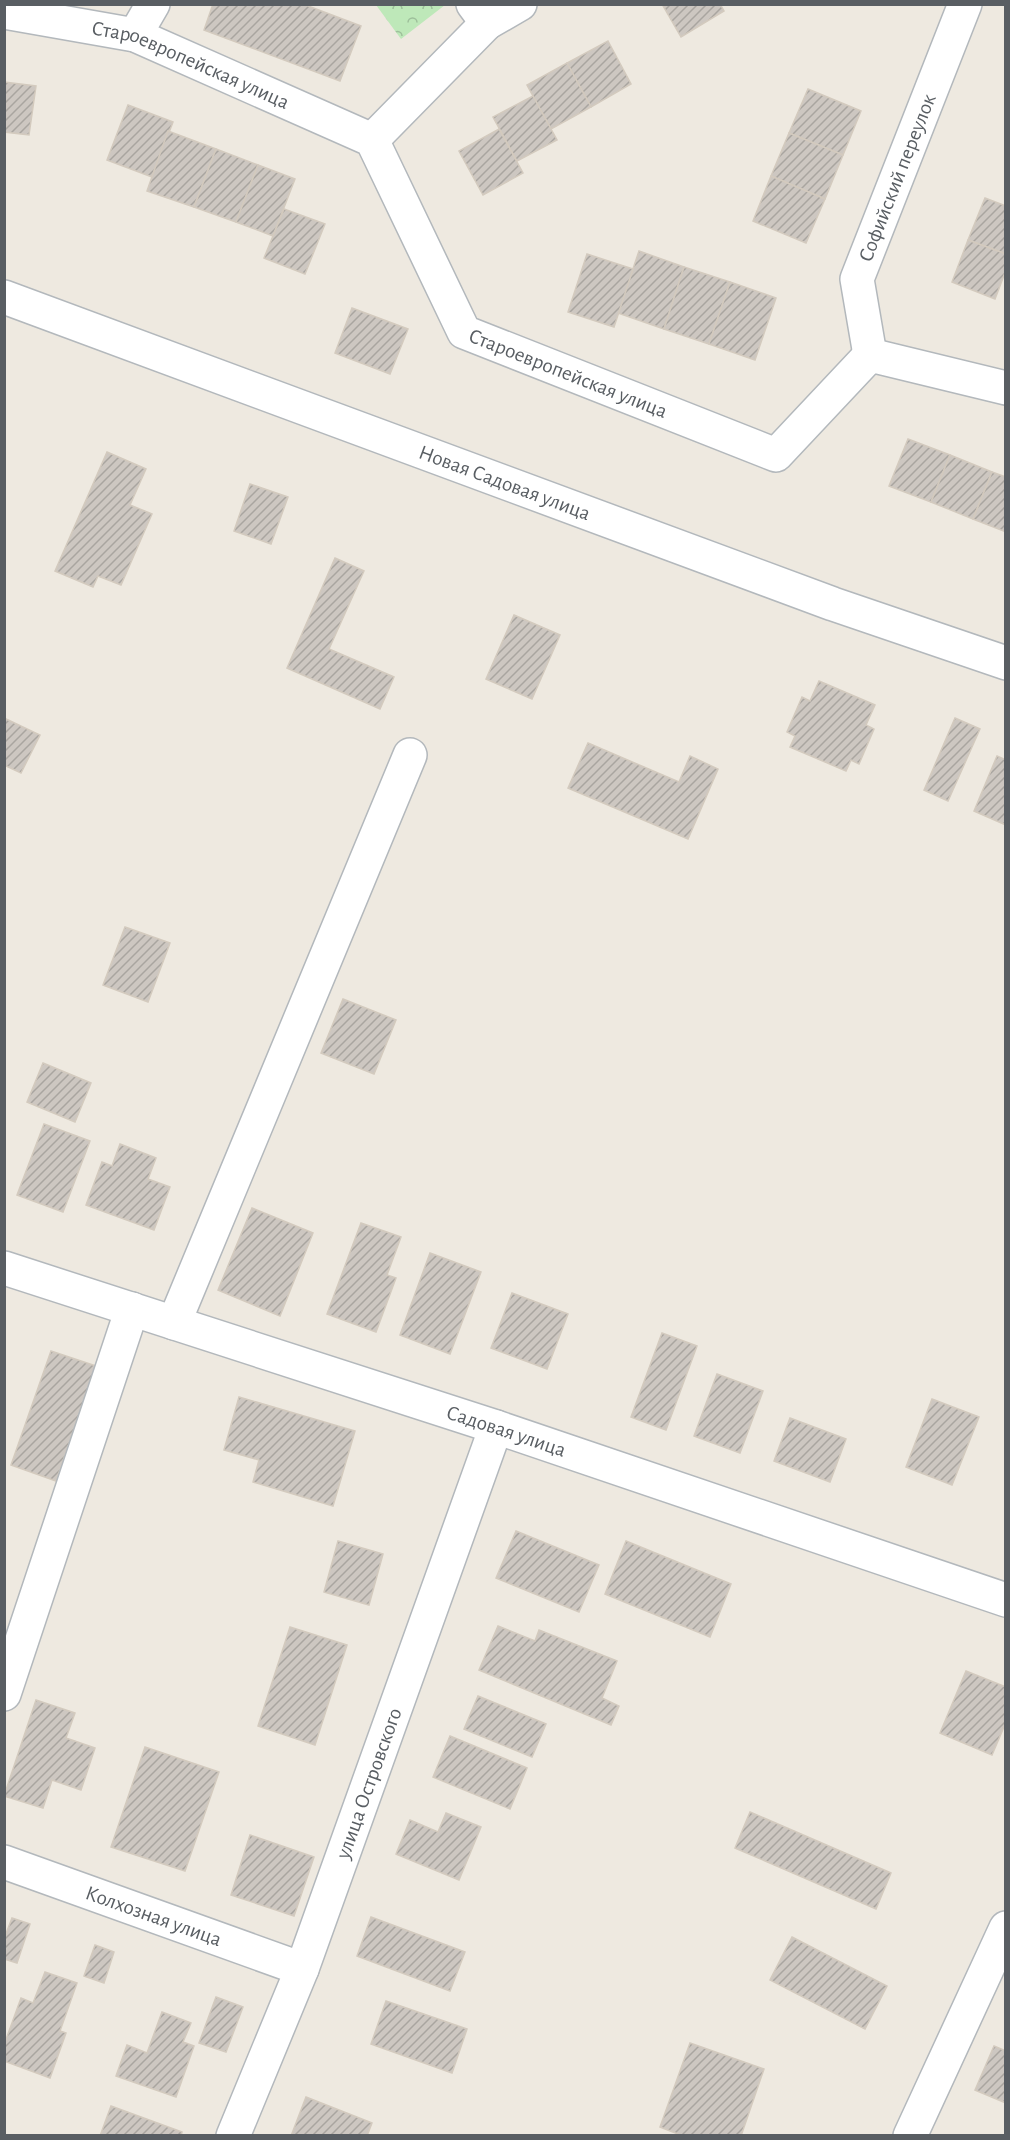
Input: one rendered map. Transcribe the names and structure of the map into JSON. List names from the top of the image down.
{
  "streets": {
    "street": [
      "Староевропейская улица",
      "Софийский переулок",
      "Новая Садовая улица",
      "Садовая улица",
      "улица Островского",
      "Колхозная улица"
    ]
  },
  "crossings": [
    ["Староевропейская улица", "Софийский переулок"],
    ["Садовая улица", "улица Островского"],
    ["улица Островского", "Колхозная улица"]
  ]
}
